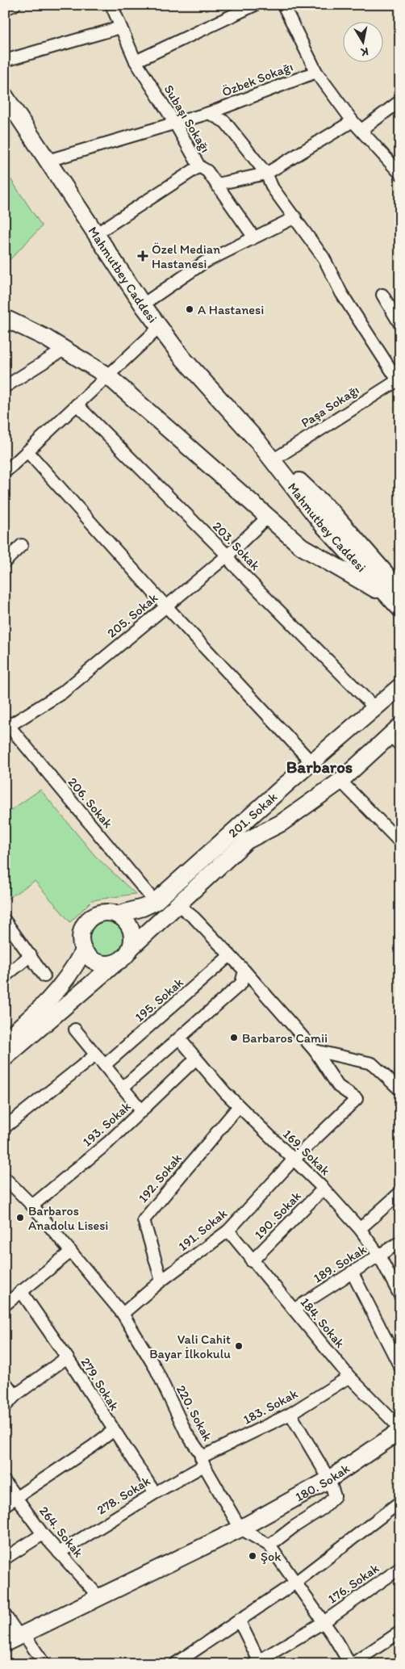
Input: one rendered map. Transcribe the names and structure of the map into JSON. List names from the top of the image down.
{
  "streets": {
    "street": [
      "Özbek Sokağı",
      "Subaşı Sokağı",
      "Mahmutbey Caddesi",
      "Paşa Sokağı",
      "203. Sokak",
      "205. Sokak",
      "206. Sokak",
      "201. Sokak",
      "195. Sokak",
      "193. Sokak",
      "169. Sokak",
      "192. Sokak",
      "190. Sokak",
      "191. Sokak",
      "189. Sokak",
      "184. Sokak",
      "279. Sokak",
      "183. Sokak",
      "220. Sokak",
      "180. Sokak",
      "278. Sokak",
      "264. Sokak",
      "176. Sokak"
    ]
  },
  "crossings": [
    ["Özbek Sokağı", "Subaşı Sokağı"],
    ["Özbek Sokağı", "Mahmutbey Caddesi"],
    ["Mahmutbey Caddesi", "Paşa Sokağı"],
    ["203. Sokak", "205. Sokak"],
    ["203. Sokak", "201. Sokak"],
    ["205. Sokak", "206. Sokak"],
    ["206. Sokak", "201. Sokak"],
    ["193. Sokak", "169. Sokak"],
    ["193. Sokak", "220. Sokak"],
    ["169. Sokak", "192. Sokak"],
    ["169. Sokak", "190. Sokak"],
    ["169. Sokak", "191. Sokak"],
    ["169. Sokak", "189. Sokak"],
    ["192. Sokak", "191. Sokak"],
    ["190. Sokak", "184. Sokak"],
    ["191. Sokak", "184. Sokak"],
    ["191. Sokak", "220. Sokak"],
    ["189. Sokak", "184. Sokak"],
    ["184. Sokak", "183. Sokak"],
    ["184. Sokak", "180. Sokak"],
    ["279. Sokak", "278. Sokak"],
    ["183. Sokak", "220. Sokak"],
    ["183. Sokak", "278. Sokak"],
    ["220. Sokak", "180. Sokak"],
    ["220. Sokak", "278. Sokak"],
    ["220. Sokak", "176. Sokak"],
    ["180. Sokak", "264. Sokak"],
    ["278. Sokak", "264. Sokak"]
  ],
  "districts": ["Barbaros"],
  "places": {
    "health": ["Özel Median Hastanesi"],
    "other": [
      "A Hastanesi",
      "Barbaros Camii",
      "Barbaros Anadolu Lisesi",
      "Vali Cahit Bayar İlkokulu",
      "Şok"
    ]
  },
  "north": "bottom"
}
